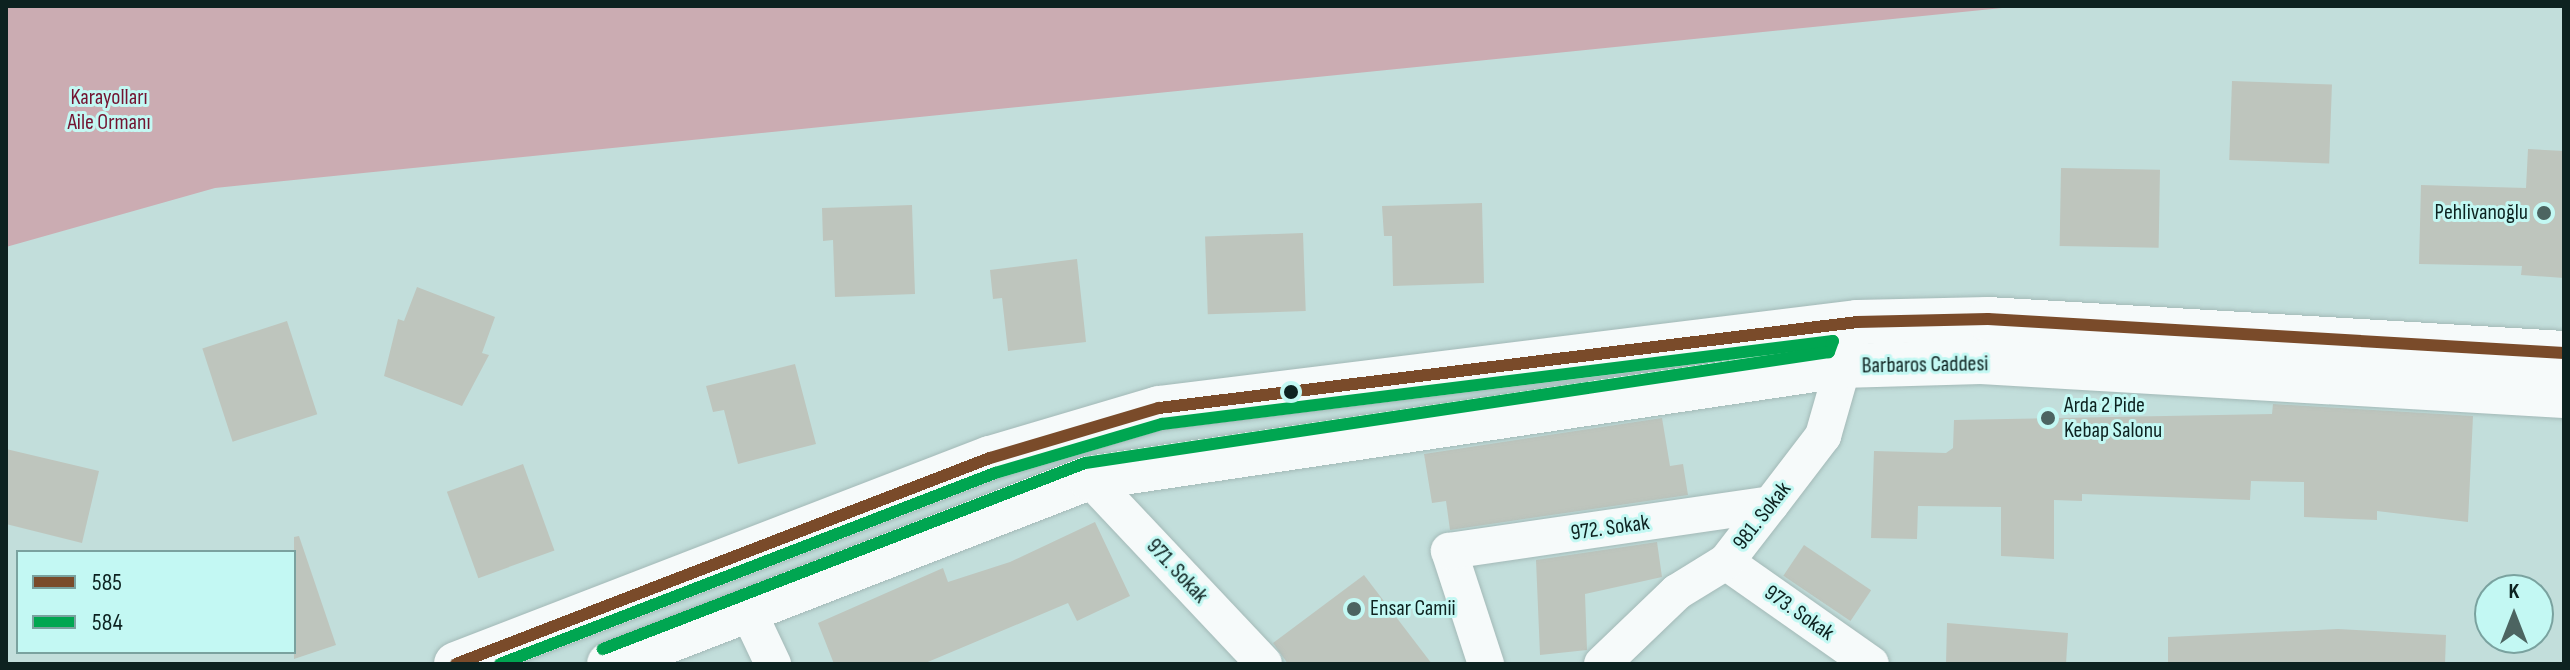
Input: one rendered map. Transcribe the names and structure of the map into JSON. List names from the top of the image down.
{
  "streets": {
    "main road": ["Barbaros Caddesi"],
    "street": [
      "981. Sokak",
      "972. Sokak",
      "971. Sokak",
      "973. Sokak"
    ]
  },
  "crossings": [
    ["Barbaros Caddesi", "981. Sokak"],
    ["Barbaros Caddesi", "971. Sokak"],
    ["981. Sokak", "972. Sokak"],
    ["981. Sokak", "973. Sokak"]
  ],
  "parks": ["Karayolları Aile Ormanı"],
  "places": ["Pehlivanoğlu", "Arda 2 Pide Kebap Salonu", "Ensar Camii"],
  "lines": ["transit line 585", "transit line 584"],
  "legend": ["585", "584"],
  "north": "top"
}
